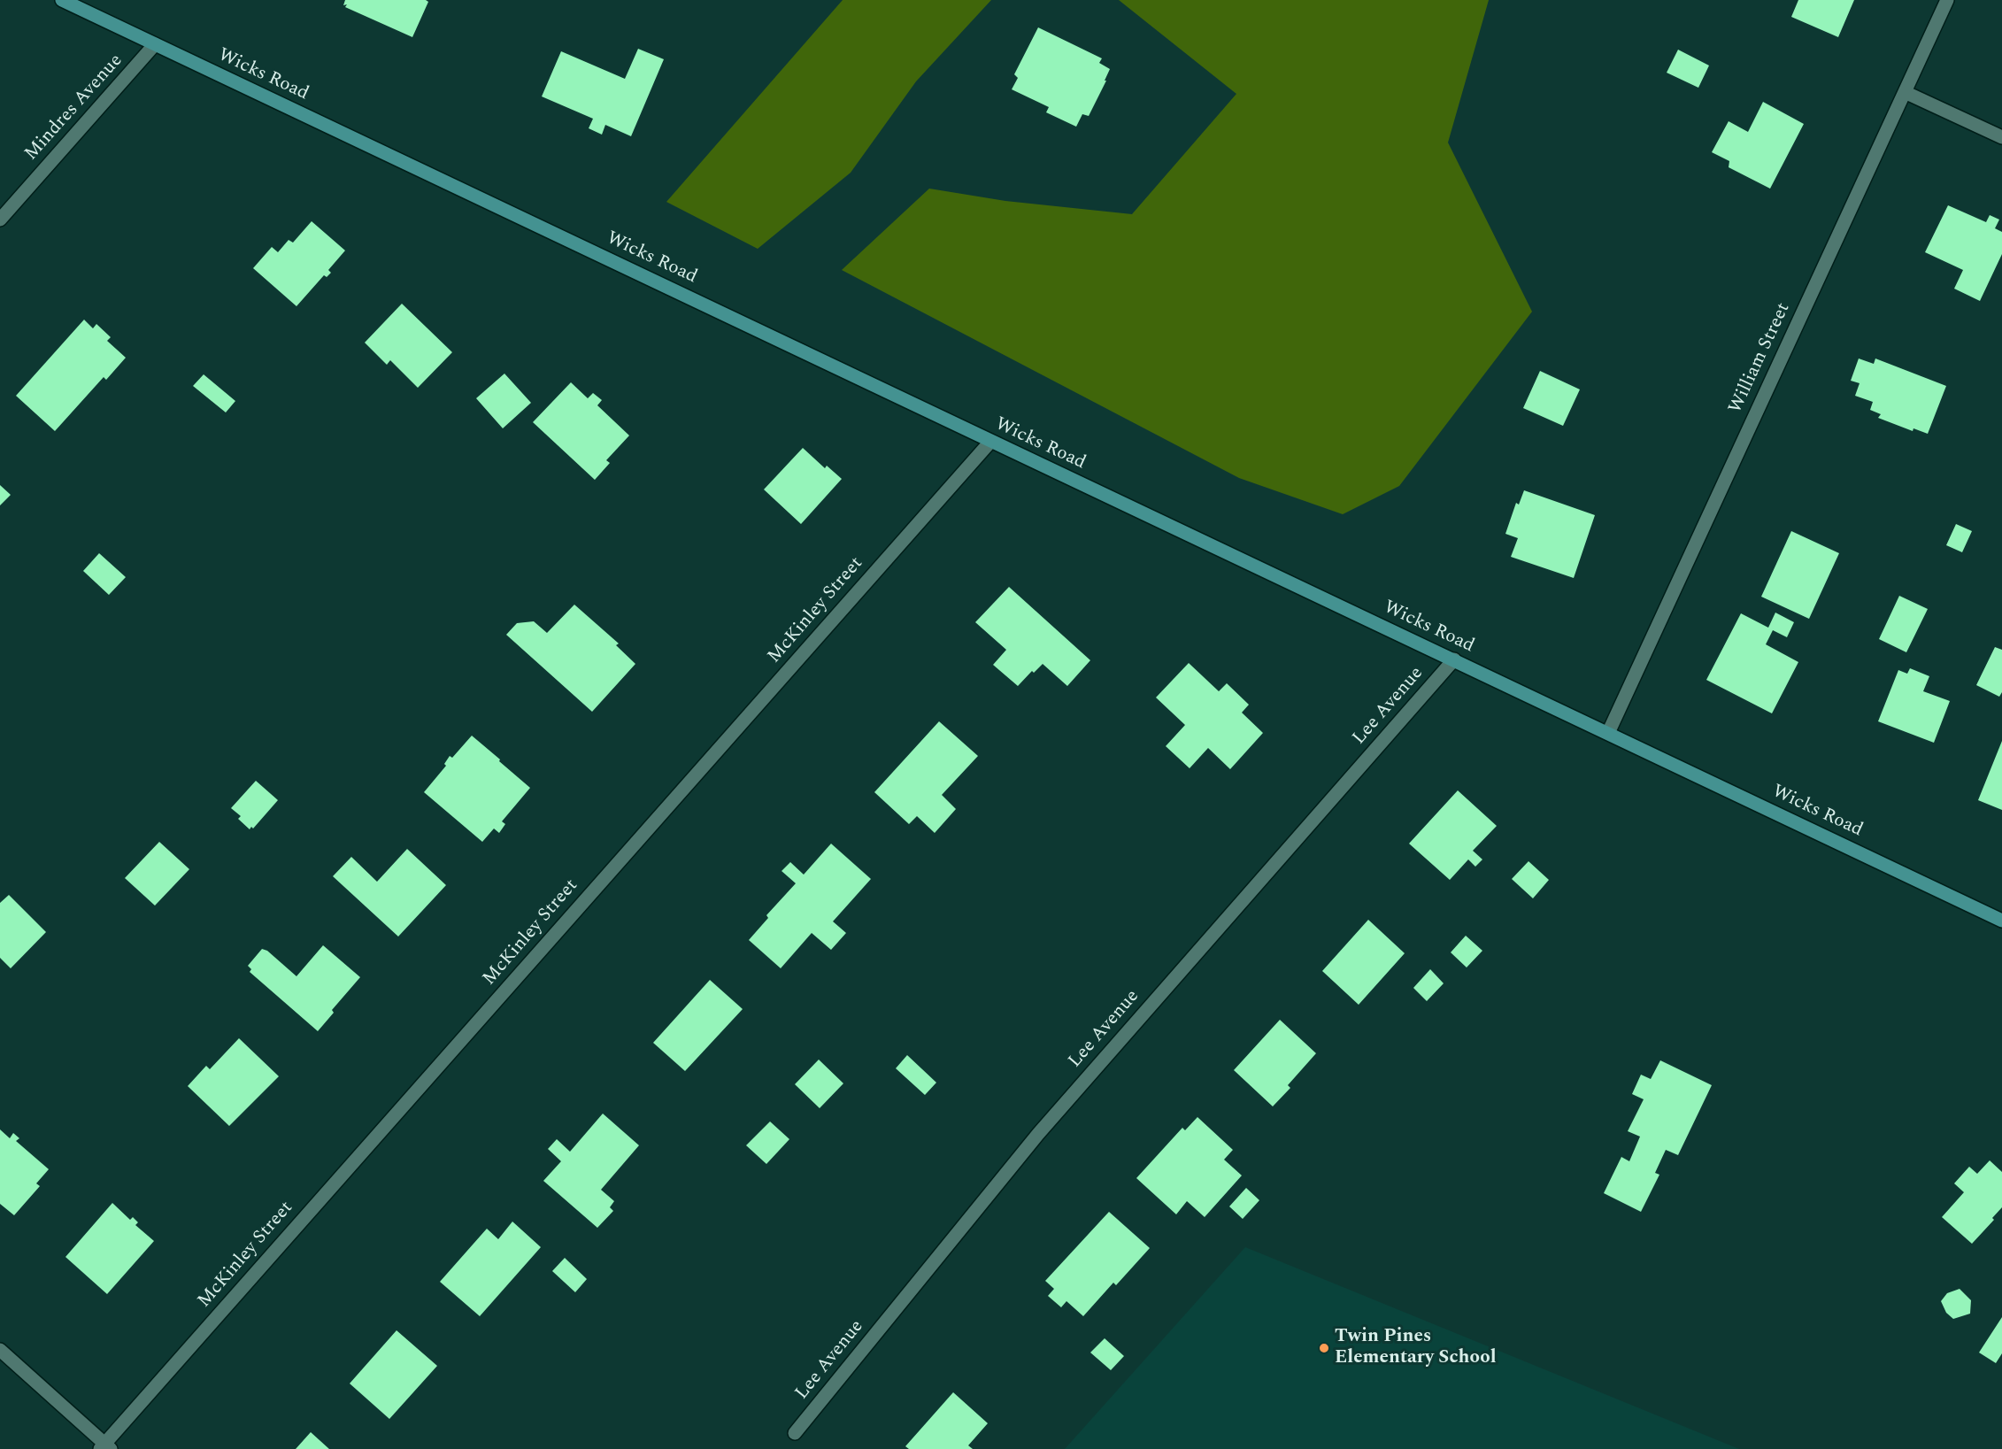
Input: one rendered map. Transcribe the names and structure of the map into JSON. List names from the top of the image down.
{
  "streets": {
    "main road": ["Wicks Road"],
    "street": [
      "Mindres Avenue",
      "William Street",
      "McKinley Street",
      "Lee Avenue"
    ]
  },
  "crossings": [
    ["Wicks Road", "Mindres Avenue"],
    ["Wicks Road", "William Street"],
    ["Wicks Road", "McKinley Street"],
    ["Wicks Road", "Lee Avenue"]
  ],
  "places": ["Twin Pines Elementary School"]
}
